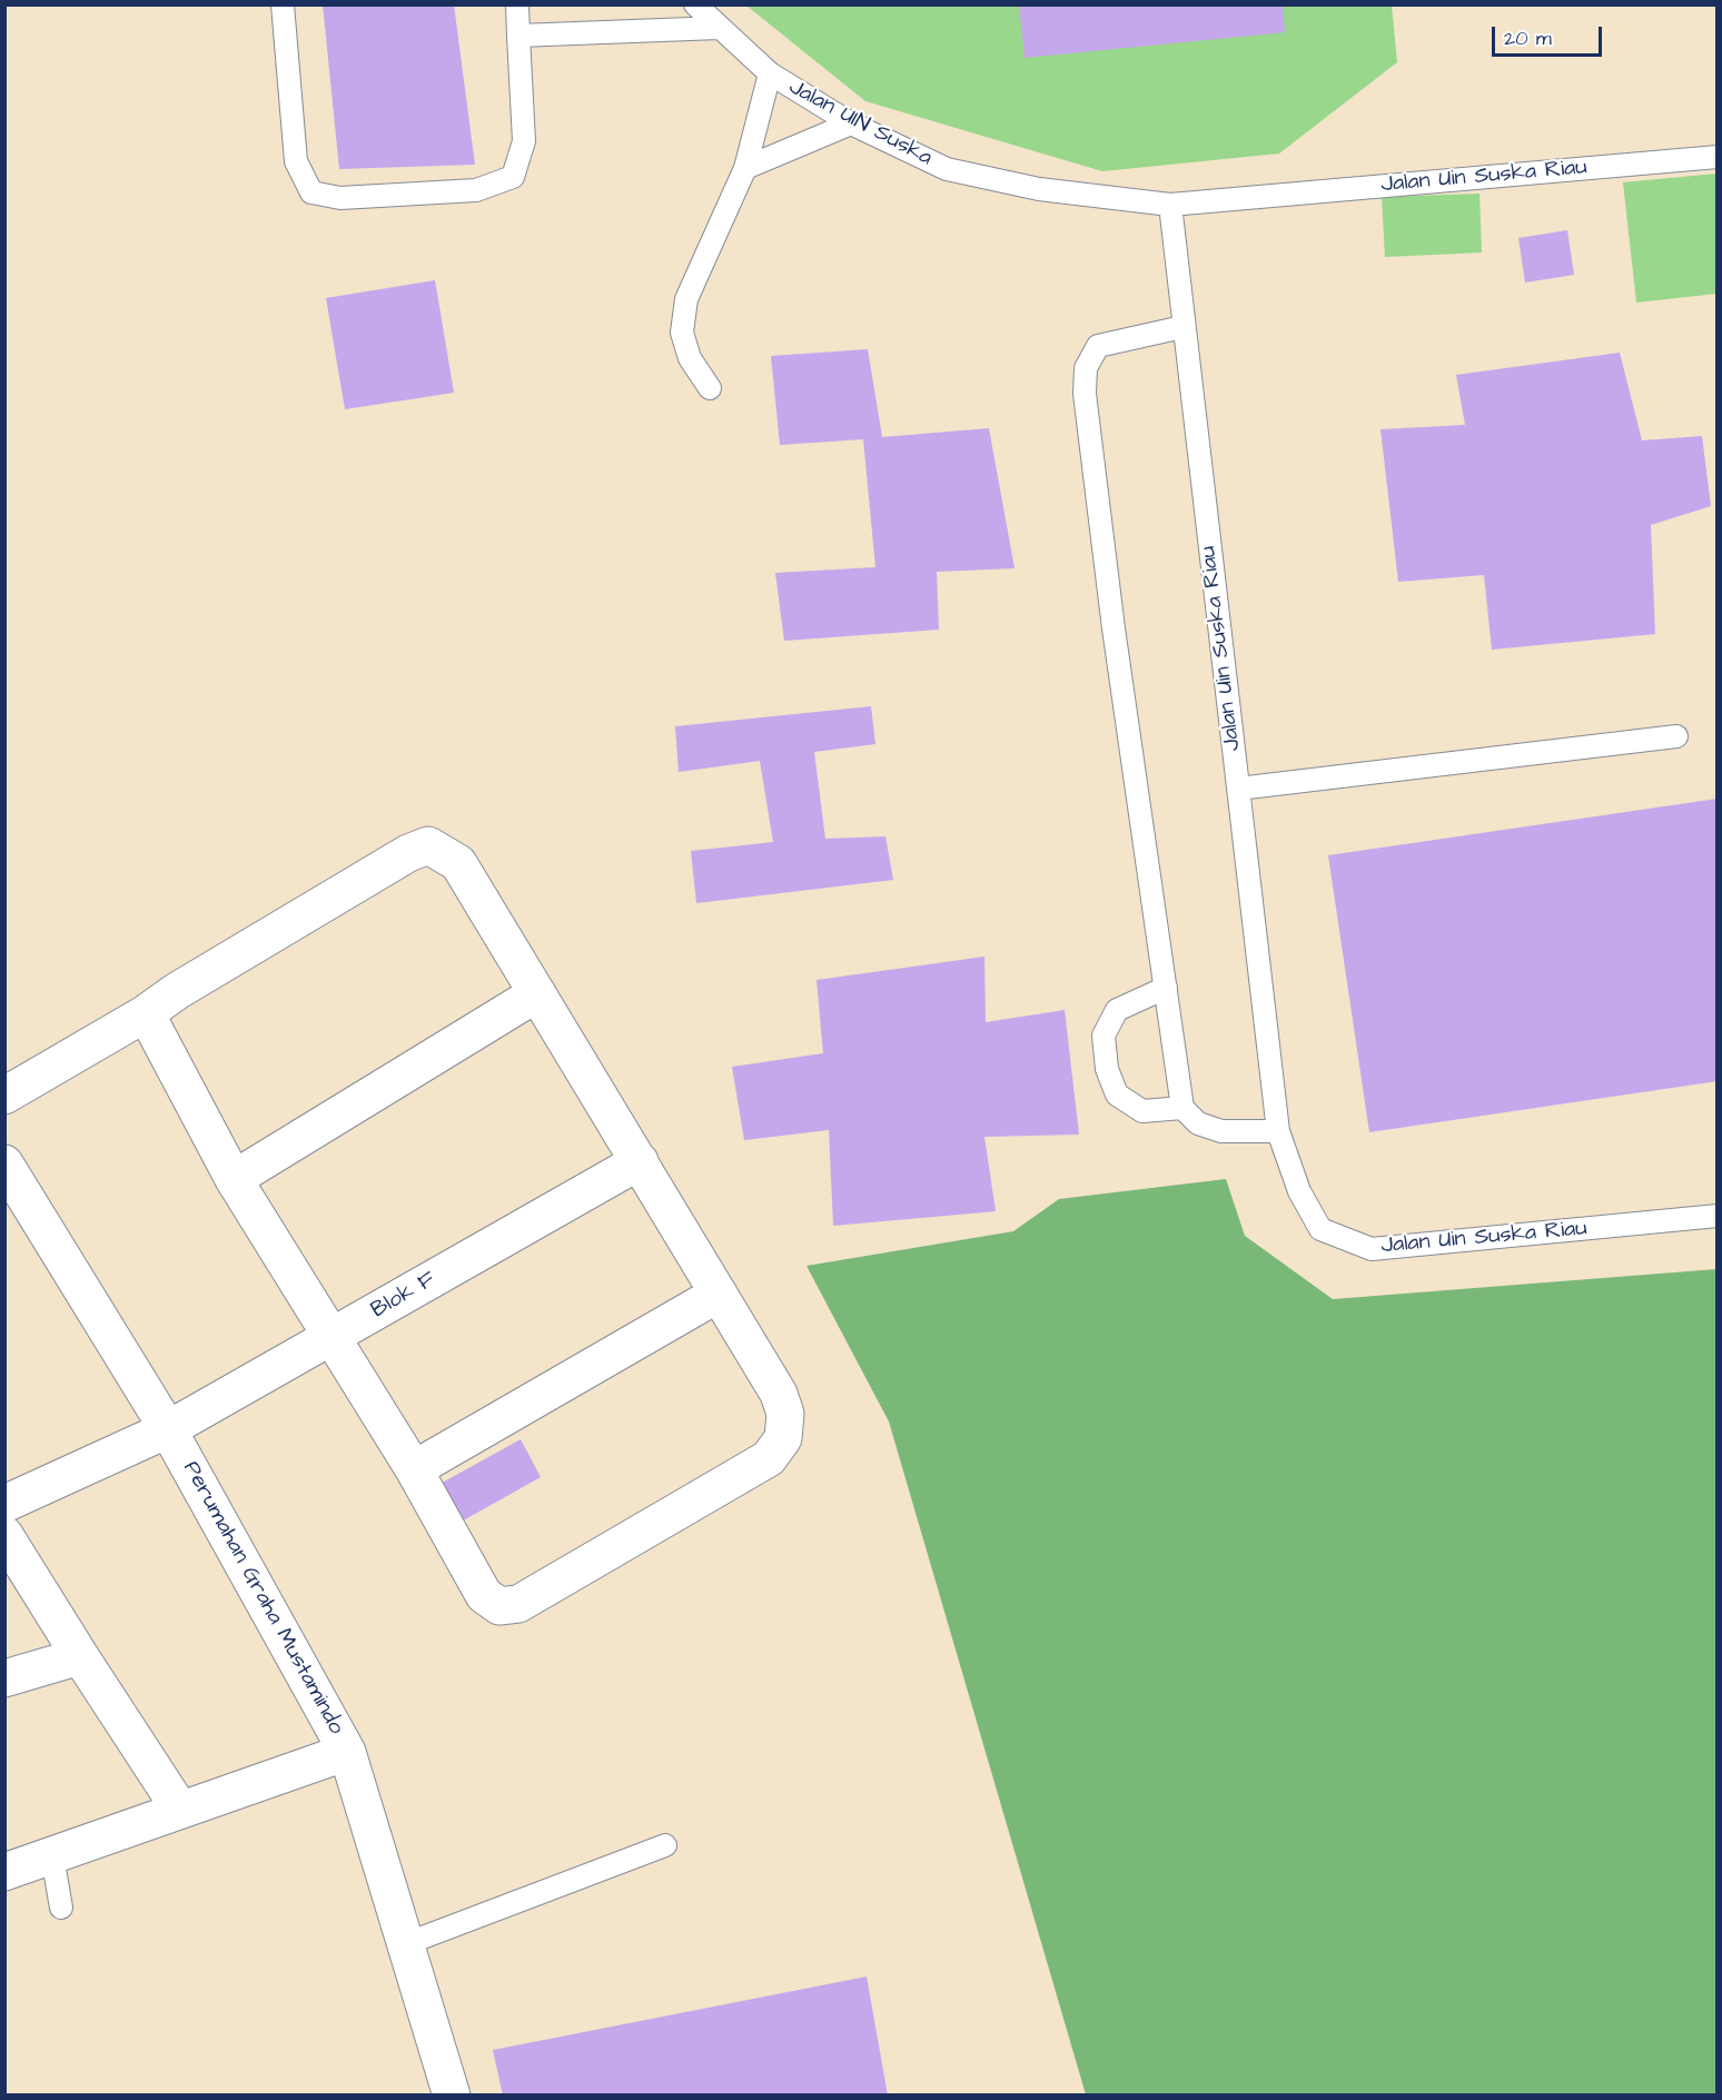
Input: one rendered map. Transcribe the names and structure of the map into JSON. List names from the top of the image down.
{
  "streets": {
    "street": ["Blok F", "Perumahan Graha Mustamindo"],
    "lane": ["Jalan UIN Suska", "Jalan Uin Suska Riau"]
  },
  "crossings": [
    ["Jalan UIN Suska", "Jalan Uin Suska Riau"],
    ["Blok F", "Perumahan Graha Mustamindo"]
  ],
  "scale_bar": "20 m"
}
